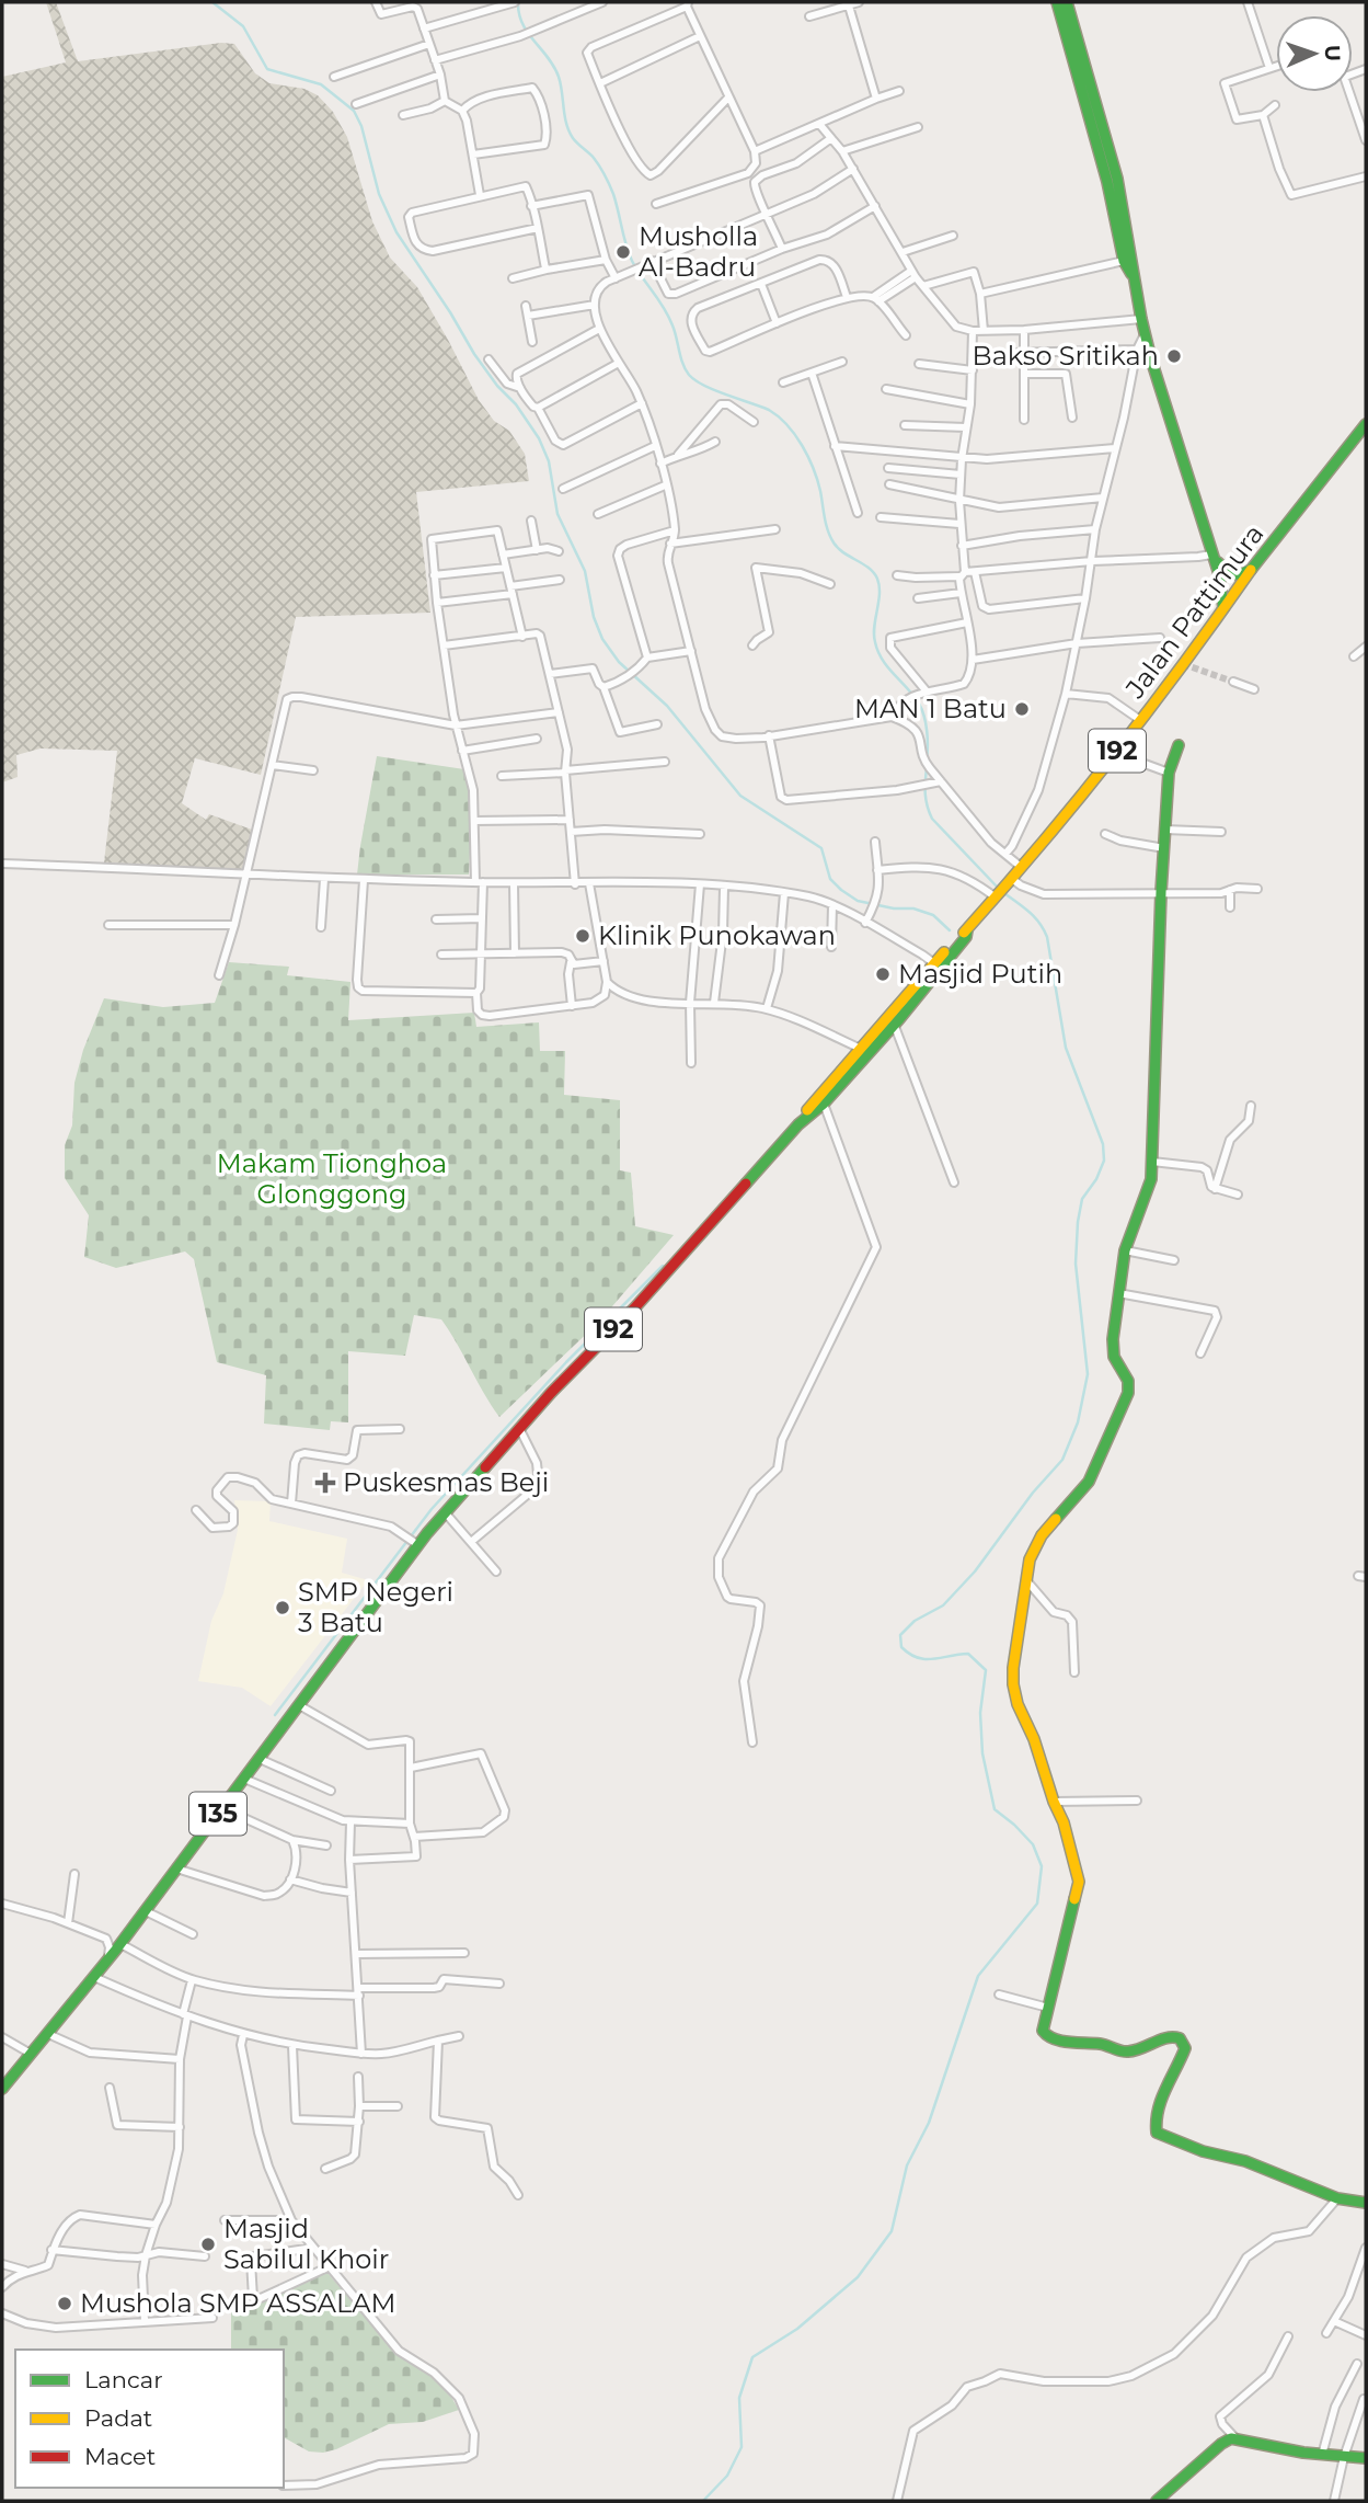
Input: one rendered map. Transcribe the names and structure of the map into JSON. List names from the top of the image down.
{
  "streets": {
    "main road": ["Jalan Pattimura", "192", "135"]
  },
  "crossings": [
    ["Jalan Pattimura", "135"]
  ],
  "parks": ["Makam Tionghoa Glonggong"],
  "places": {
    "other": [
      "Musholla Al-Badru",
      "Bakso Sritikah",
      "MAN 1 Batu",
      "Klinik Punokawan",
      "Masjid Putih",
      "SMP Negeri 3 Batu",
      "Masjid Sabilul Khoir",
      "Mushola SMP ASSALAM"
    ],
    "health": ["Puskesmas Beji"]
  },
  "legend": ["Lancar", "Padat", "Macet"],
  "north": "right"
}
